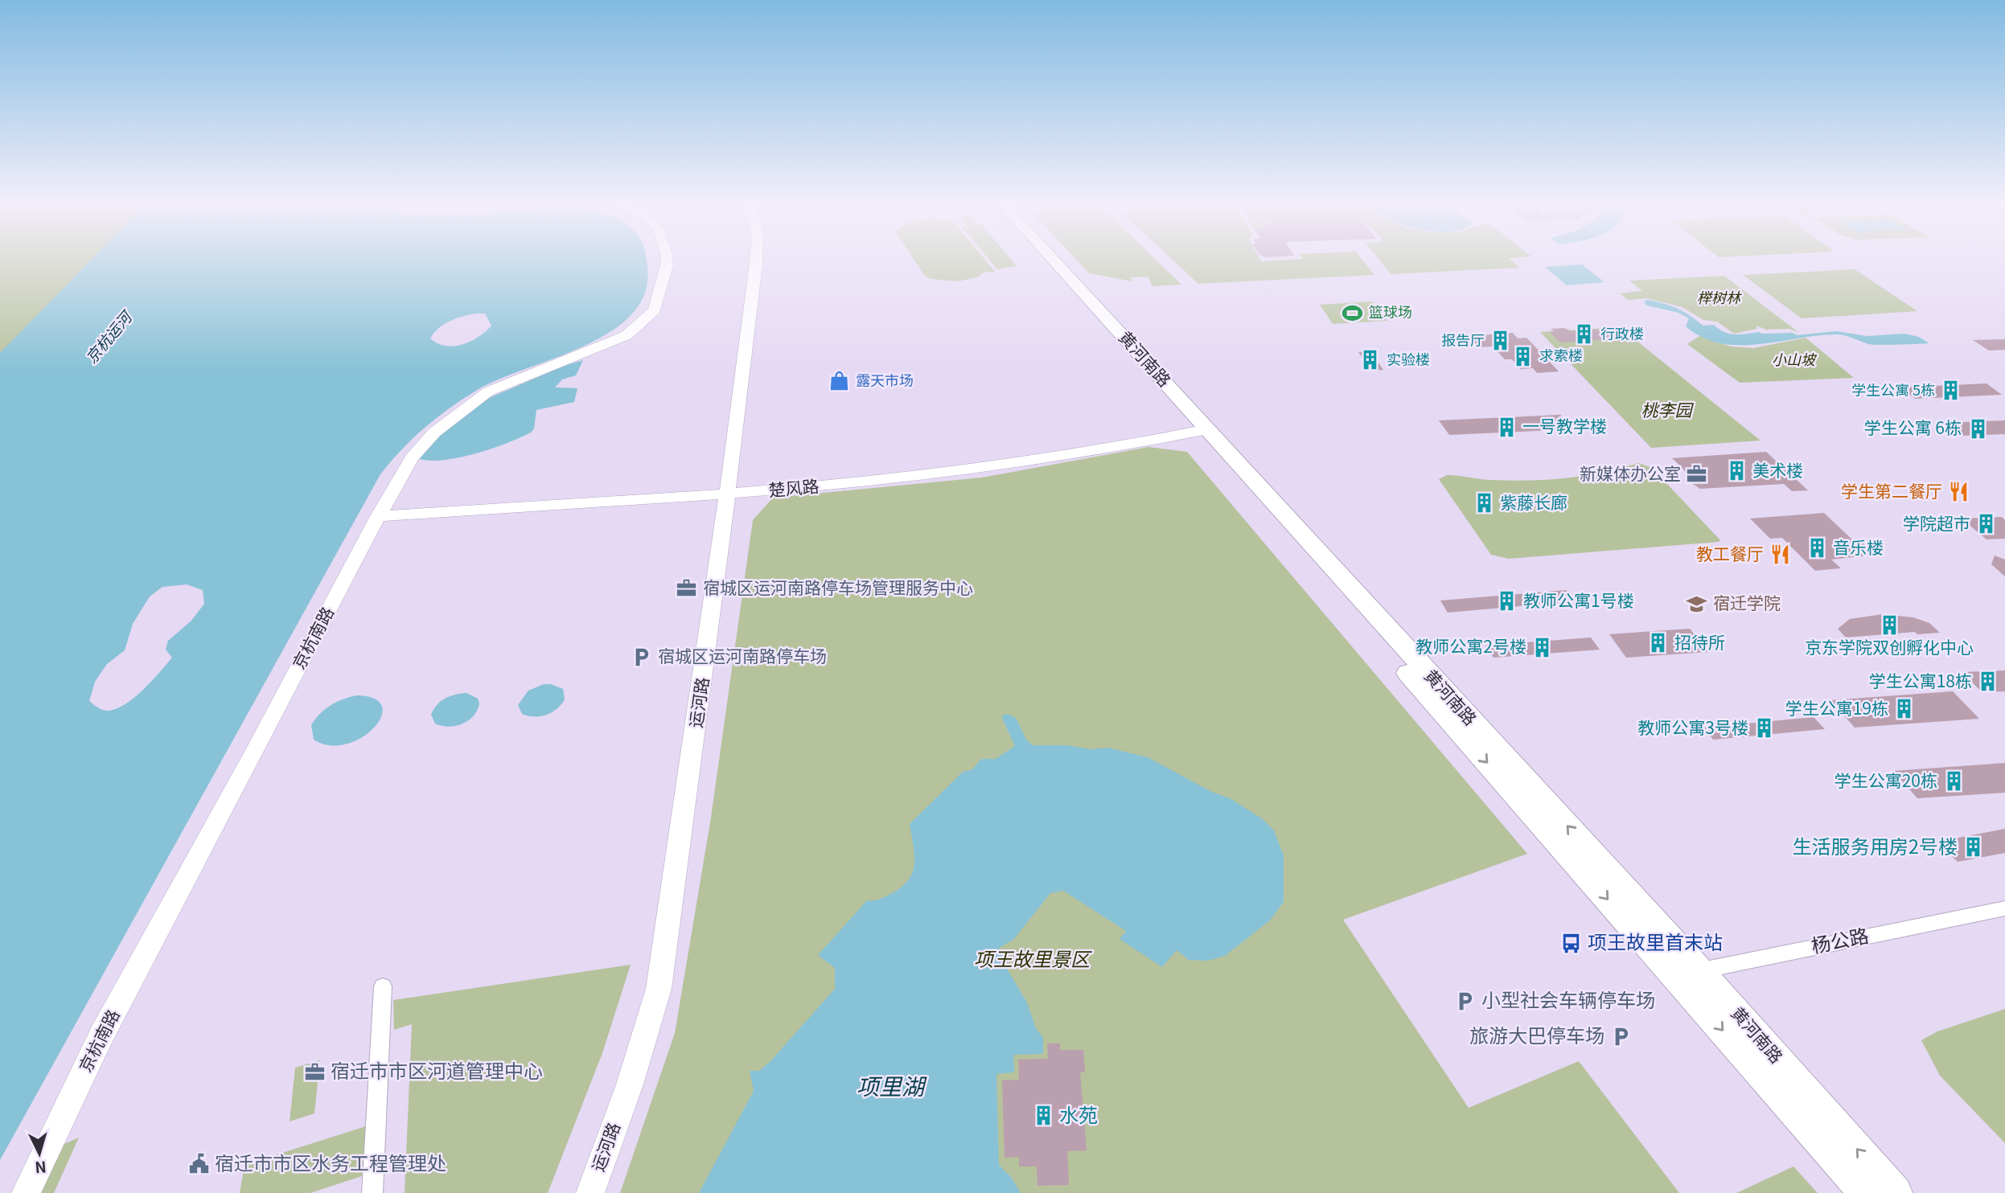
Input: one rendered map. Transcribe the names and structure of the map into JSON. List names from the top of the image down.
{
  "streets": {
    "main road": ["黄河南路"],
    "street": [
      "楚风路",
      "京杭南路",
      "运河路",
      "杨公路"
    ]
  },
  "crossings": [
    ["黄河南路", "楚风路"],
    ["黄河南路", "杨公路"],
    ["楚风路", "京杭南路"],
    ["楚风路", "运河路"]
  ],
  "water": ["京杭运河", "项里湖"],
  "parks": [
    "榉树林",
    "小山坡",
    "桃李园",
    "项王故里景区"
  ],
  "places": {
    "sports": ["篮球场"],
    "building": [
      "行政楼",
      "报告厅",
      "求索楼",
      "实验楼",
      "学生公寓 5栋",
      "一号教学楼",
      "学生公寓 6栋",
      "美术楼",
      "紫藤长廊",
      "学院超市",
      "音乐楼",
      "教师公寓1号楼",
      "京东学院双创孵化中心",
      "招待所",
      "教师公寓2号楼",
      "学生公寓18栋",
      "学生公寓19栋",
      "教师公寓3号楼",
      "学生公寓20栋",
      "生活服务用房2号楼",
      "水苑"
    ],
    "shop": ["露天市场"],
    "office": ["新媒体办公室", "宿城区运河南路停车场管理服务中心", "宿迁市市区河道管理中心"],
    "restaurant": ["学生第二餐厅", "教工餐厅"],
    "school or university": ["宿迁学院"],
    "parking": ["宿城区运河南路停车场", "小型社会车辆停车场", "旅游大巴停车场"],
    "bus stop": ["项王故里首末站"],
    "public building": ["宿迁市市区水务工程管理处"]
  },
  "north": "bottom"
}
